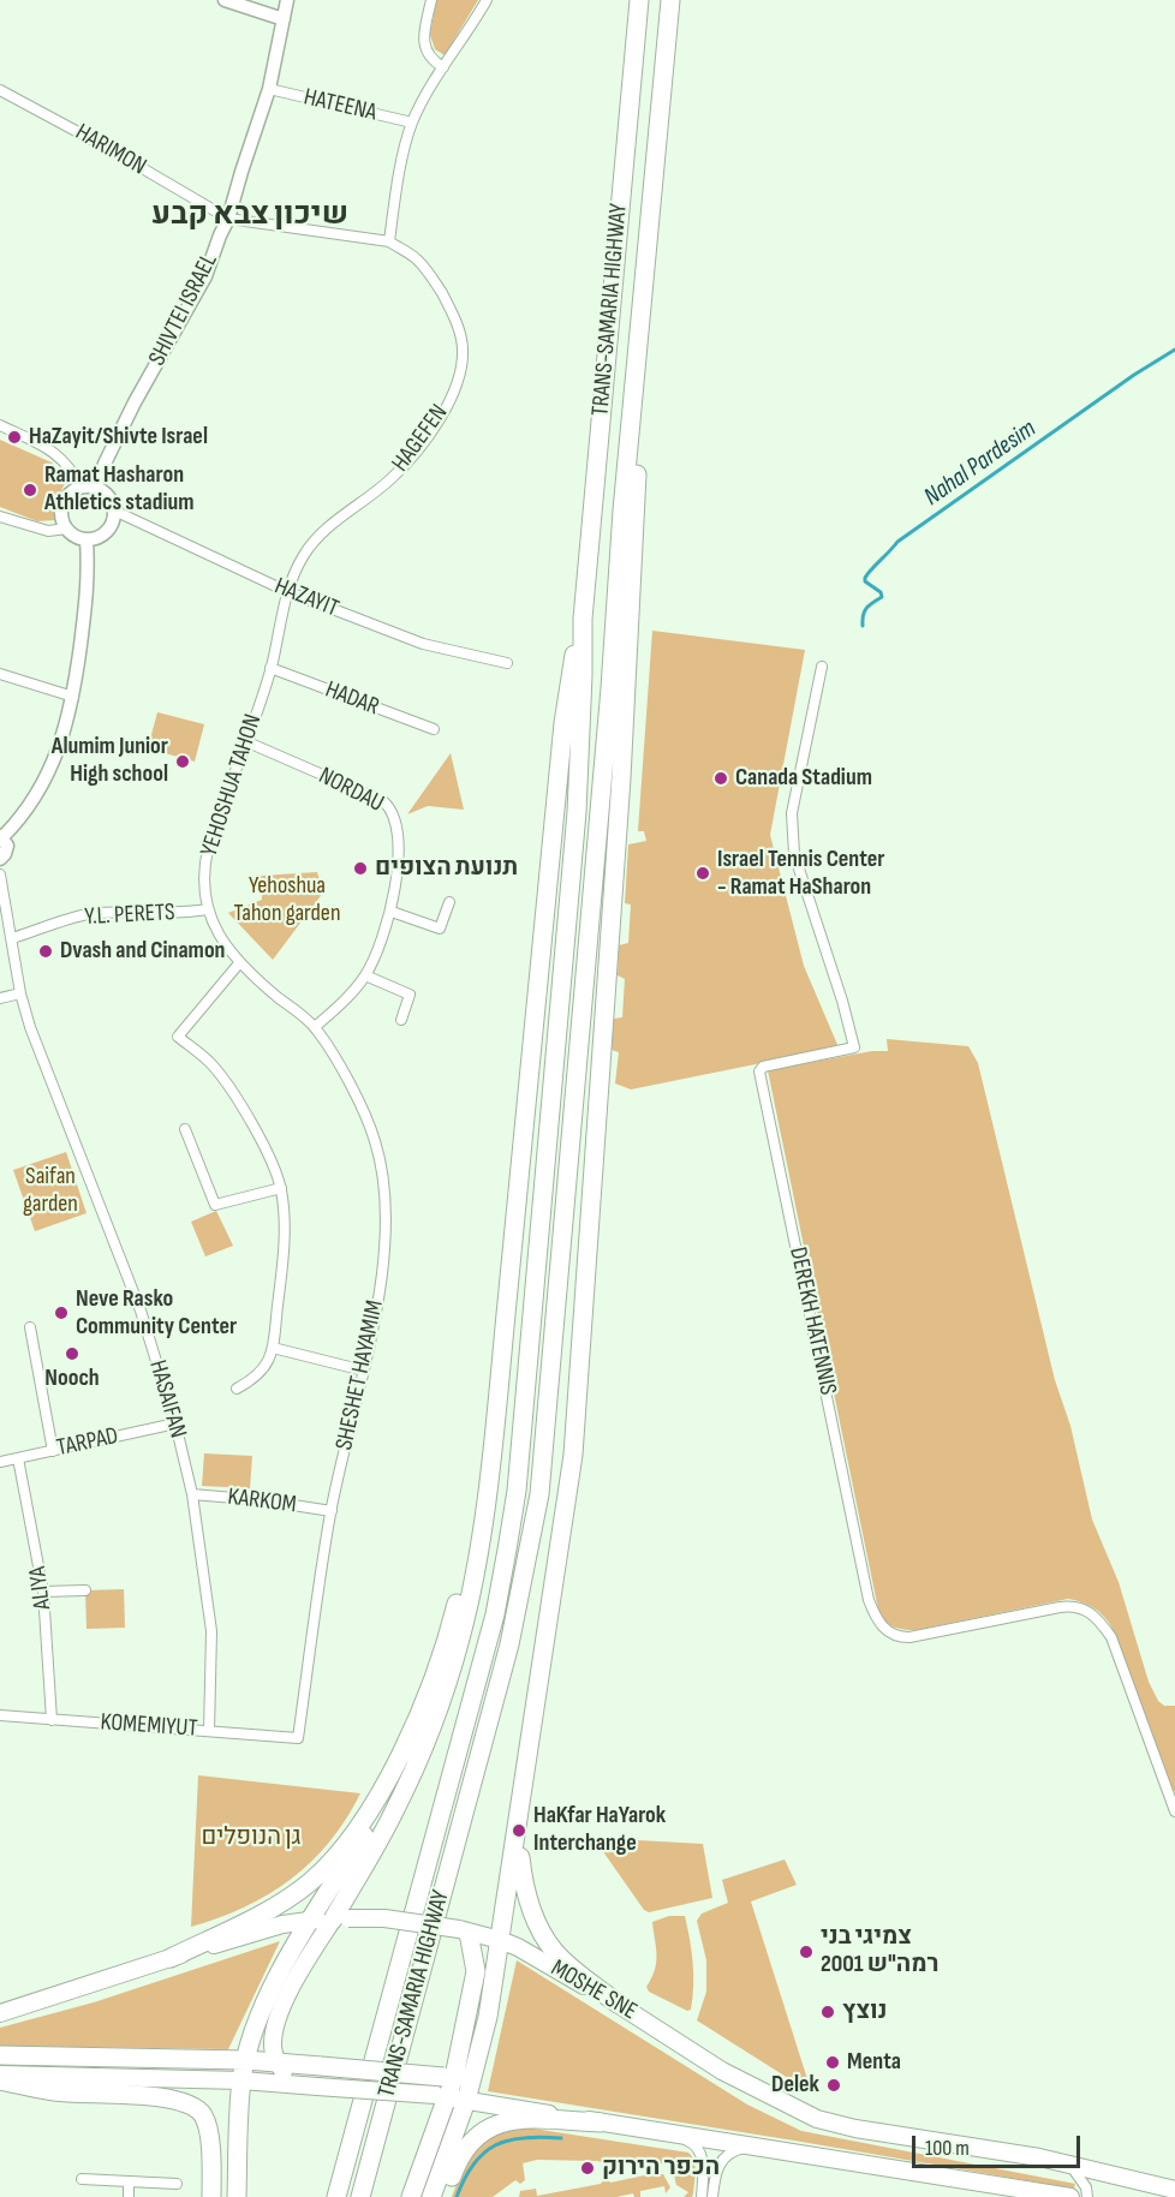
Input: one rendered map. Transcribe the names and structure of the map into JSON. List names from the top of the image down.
{
  "streets": {
    "highway": ["TRANS-SAMARIA HIGHWAY"],
    "main road": ["MOSHE SNE"],
    "street": [
      "HATEENA",
      "HARIMON",
      "SHIVTEI ISRAEL",
      "HAGEFEN",
      "HAZAYIT",
      "HADAR",
      "YEHOSHUA TAHON",
      "NORDAU",
      "Y.L. PERETS",
      "DEREKH HATENNIS",
      "SHESHET HAYAMIM",
      "HASAIFAN",
      "TARPAD",
      "KARKOM",
      "ALIYA",
      "KOMEMIYUT"
    ]
  },
  "crossings": [
    ["HATEENA", "SHIVTEI ISRAEL"],
    ["HARIMON", "SHIVTEI ISRAEL"],
    ["HARIMON", "HAGEFEN"],
    ["SHIVTEI ISRAEL", "HAZAYIT"],
    ["HAGEFEN", "HAZAYIT"],
    ["HAGEFEN", "YEHOSHUA TAHON"],
    ["HAZAYIT", "YEHOSHUA TAHON"],
    ["HADAR", "YEHOSHUA TAHON"],
    ["YEHOSHUA TAHON", "NORDAU"],
    ["YEHOSHUA TAHON", "Y.L. PERETS"],
    ["YEHOSHUA TAHON", "SHESHET HAYAMIM"],
    ["NORDAU", "SHESHET HAYAMIM"],
    ["Y.L. PERETS", "HASAIFAN"],
    ["SHESHET HAYAMIM", "KARKOM"],
    ["SHESHET HAYAMIM", "KOMEMIYUT"],
    ["HASAIFAN", "TARPAD"],
    ["HASAIFAN", "KARKOM"],
    ["HASAIFAN", "KOMEMIYUT"],
    ["TARPAD", "ALIYA"],
    ["ALIYA", "KOMEMIYUT"]
  ],
  "districts": ["שיכון צבא קבע"],
  "water": ["Nahal Pardesim"],
  "parks": ["Yehoshua Tahon garden", "Saifan garden", "גן הנופלים"],
  "places": [
    "HaZayit/Shivte Israel",
    "Ramat Hasharon Athletics stadium",
    "Alumim Junior High school",
    "Canada Stadium",
    "תנועת הצופים",
    "Israel Tennis Center - Ramat HaSharon",
    "Dvash and Cinamon",
    "Neve Rasko Community Center",
    "Nooch",
    "HaKfar HaYarok Interchange",
    "צמיגי בני 2001 רמה\"ש",
    "נוצץ",
    "Menta",
    "Delek",
    "הכפר הירוק"
  ],
  "scale_bar": "100 m"
}
